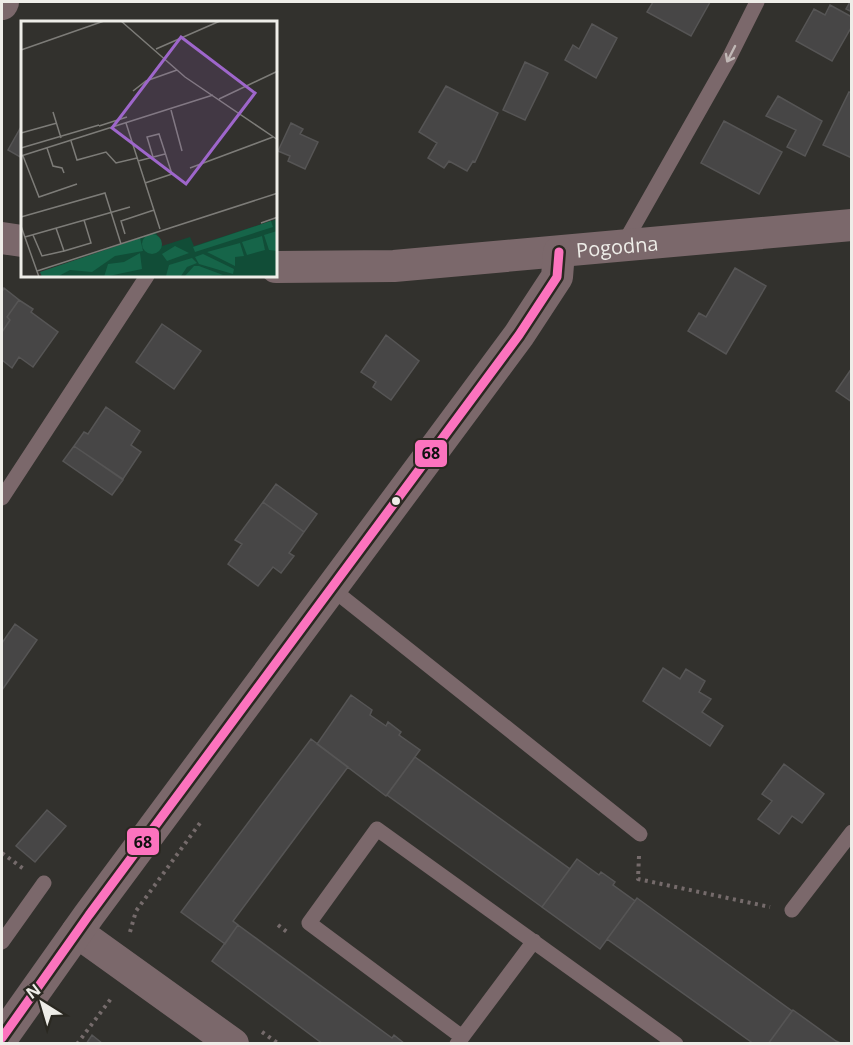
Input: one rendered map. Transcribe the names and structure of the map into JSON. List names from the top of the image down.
{
  "streets": {
    "street": ["Pogodna"]
  },
  "lines": ["transit line 68"],
  "north": "top left"
}
